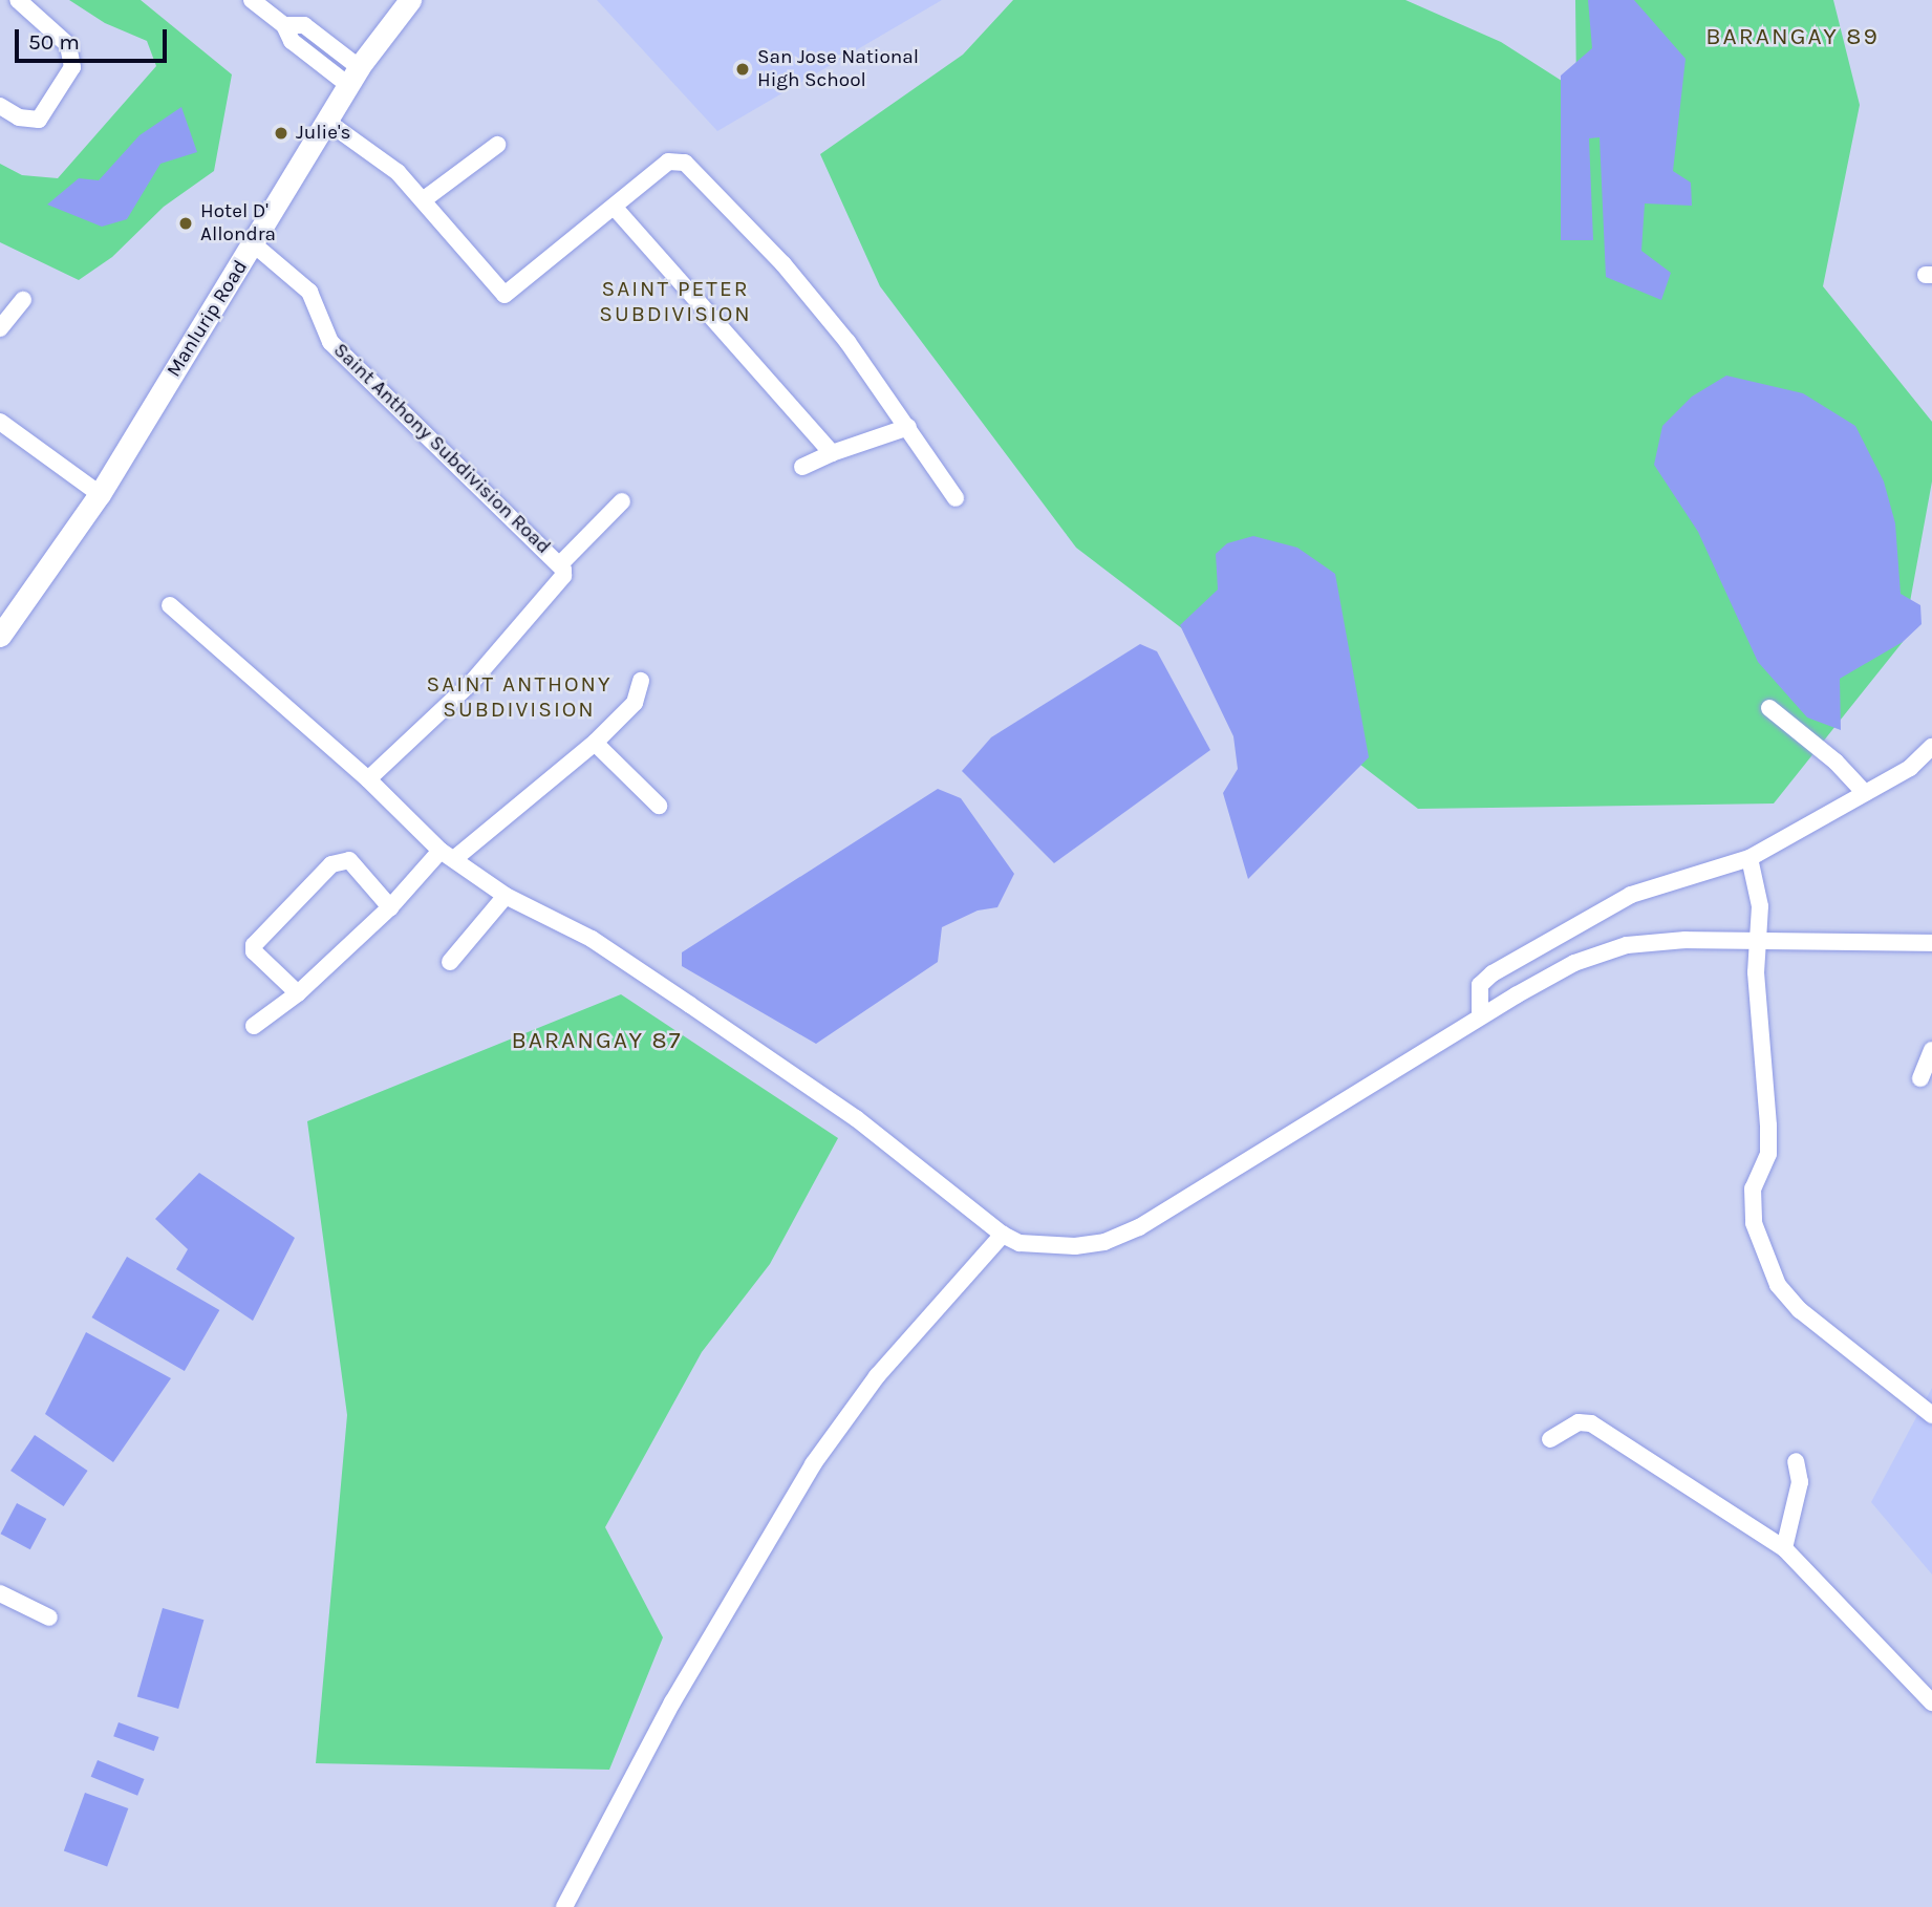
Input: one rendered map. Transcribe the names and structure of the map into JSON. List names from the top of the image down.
{
  "streets": {
    "main road": ["Manlurip Road"],
    "street": ["Saint Anthony Subdivision Road"]
  },
  "crossings": [
    ["Manlurip Road", "Saint Anthony Subdivision Road"]
  ],
  "districts": [
    "BARANGAY 89",
    "SAINT PETER SUBDIVISION",
    "SAINT ANTHONY SUBDIVISION",
    "BARANGAY 87"
  ],
  "places": ["San Jose National High School", "Julie's", "Hotel D' Allondra"],
  "scale_bar": "50 m"
}
